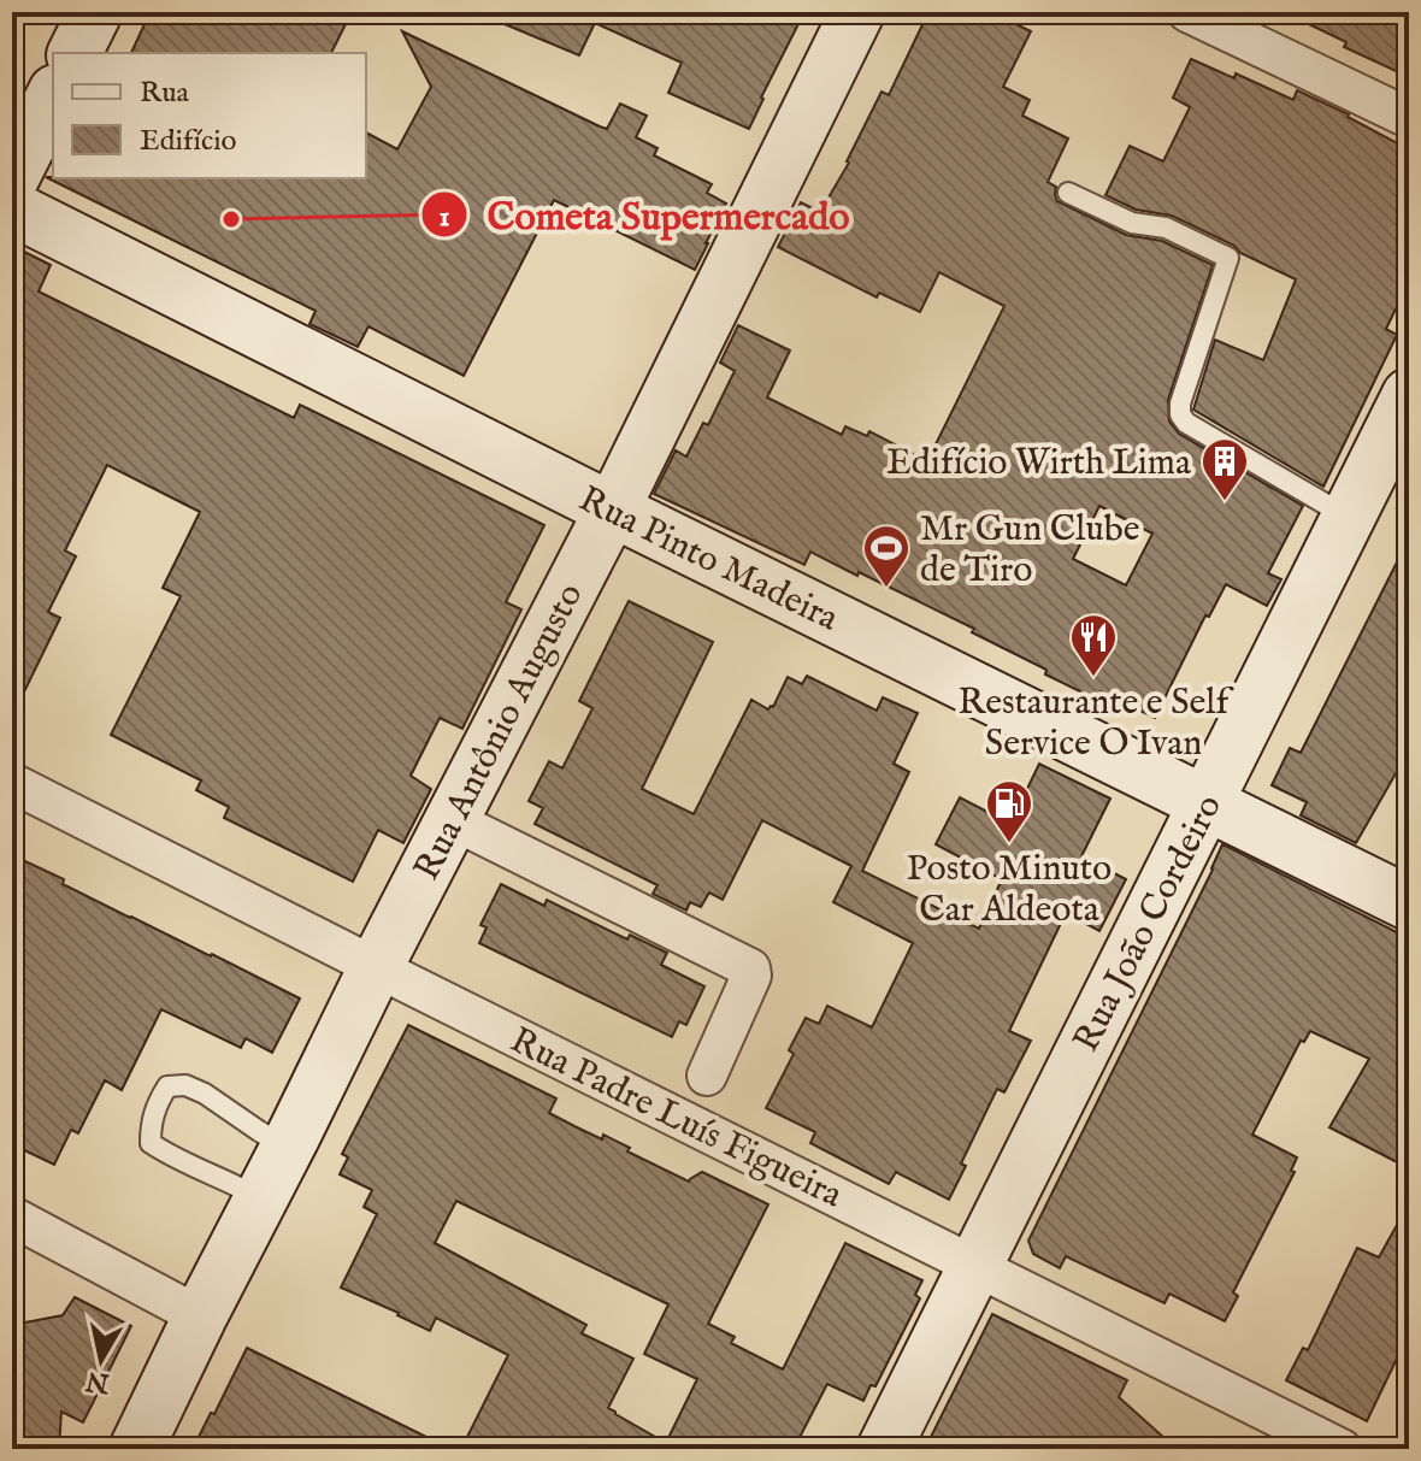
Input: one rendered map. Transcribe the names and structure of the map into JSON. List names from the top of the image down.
{
  "streets": {
    "street": [
      "Rua Pinto Madeira",
      "Rua Antônio Augusto",
      "Rua João Cordeiro",
      "Rua Padre Luís Figueira"
    ]
  },
  "crossings": [
    ["Rua Pinto Madeira", "Rua Antônio Augusto"],
    ["Rua Pinto Madeira", "Rua João Cordeiro"],
    ["Rua Antônio Augusto", "Rua Padre Luís Figueira"],
    ["Rua João Cordeiro", "Rua Padre Luís Figueira"]
  ],
  "places": {
    "other": ["Cometa Supermercado"],
    "building": ["Edifício Wirth Lima"],
    "sports": ["Mr Gun Clube de Tiro"],
    "restaurant": ["Restaurante e Self Service O Ivan"],
    "fuel station": ["Posto Minuto Car Aldeota"]
  },
  "legend": ["Rua", "Edifício"],
  "north": "bottom"
}
